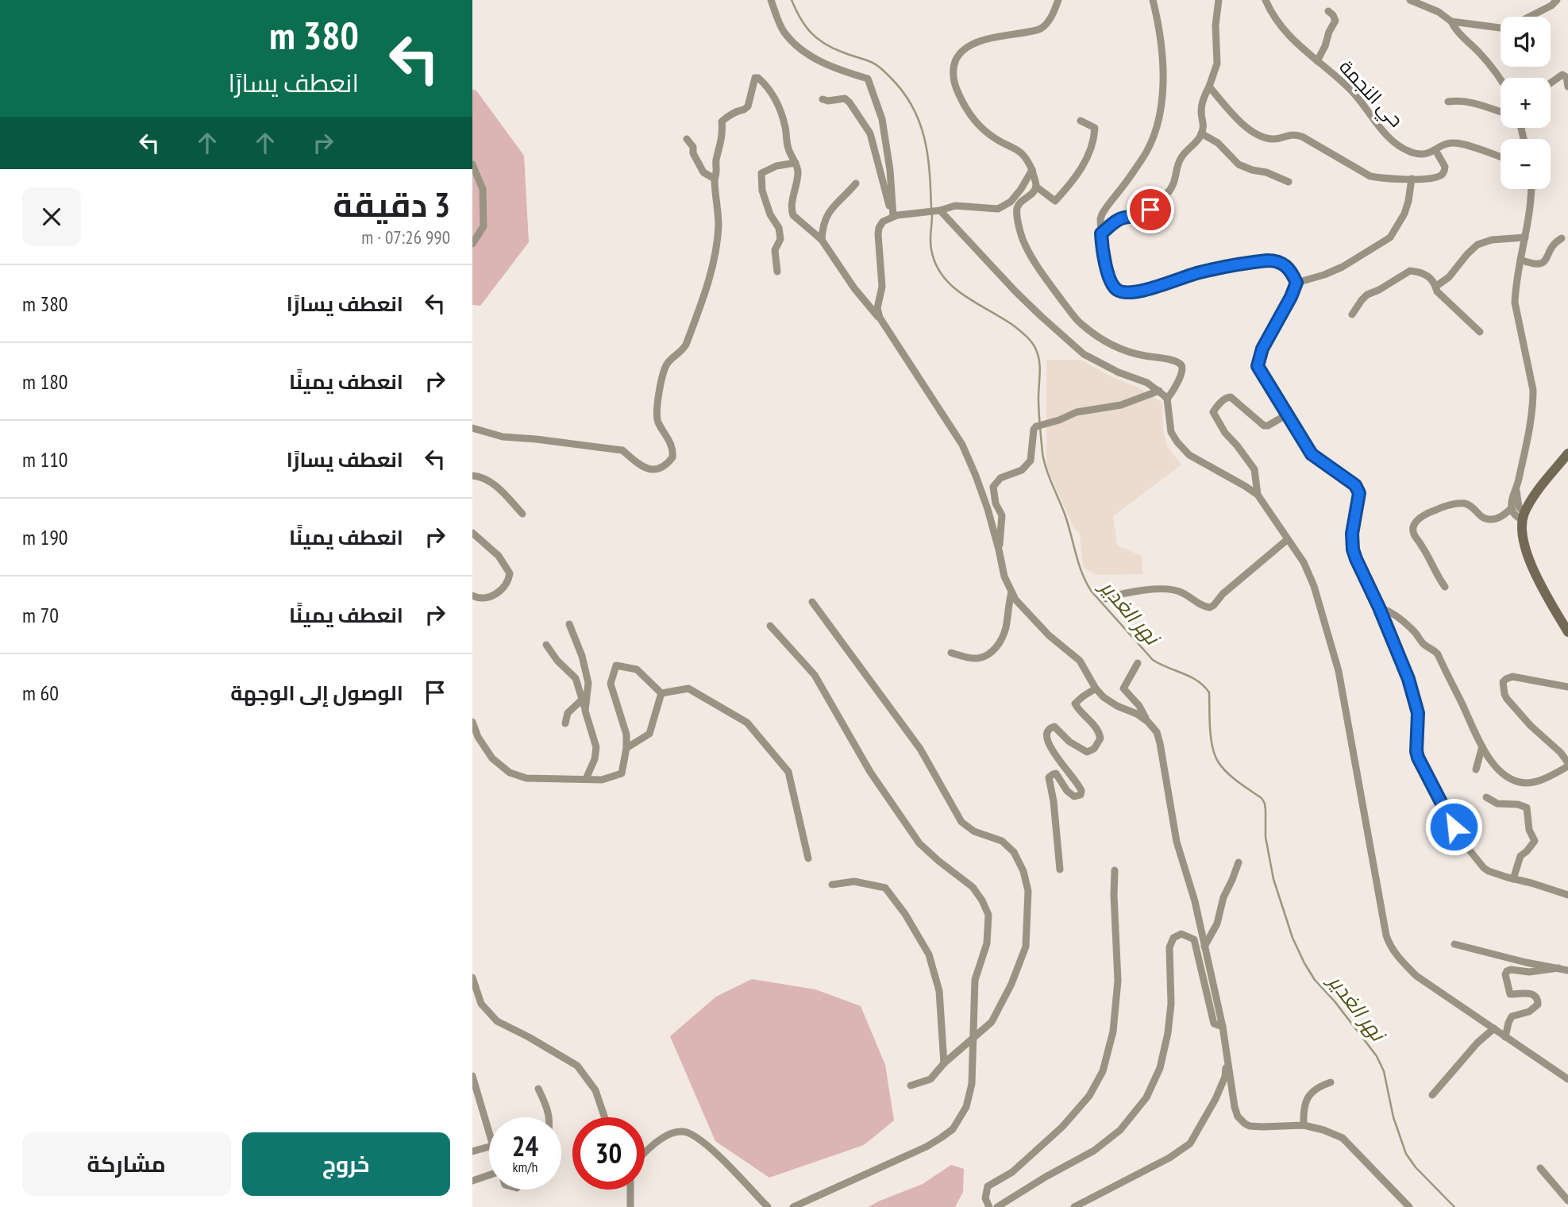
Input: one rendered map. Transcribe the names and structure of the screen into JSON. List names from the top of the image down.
{
  "streets": {
    "street": ["حي النجمة"]
  },
  "water": ["نهر الغدير"],
  "page": {
    "turn": ["380 m", "انعطف يسارًا"],
    "map_buttons": ["+", "−"],
    "heading": ["3 دقيقة", "990 m · 07:26"],
    "list": [
      {
        "name": "انعطف يسارًا",
        "value": "380 m"
      },
      {
        "name": "انعطف يمينًا",
        "value": "180 m"
      },
      {
        "name": "انعطف يسارًا",
        "value": "110 m"
      },
      {
        "name": "انعطف يمينًا",
        "value": "190 m"
      },
      {
        "name": "انعطف يمينًا",
        "value": "70 m"
      },
      {
        "name": "الوصول إلى الوجهة",
        "value": "60 m"
      }
    ],
    "speed": "24 km/h",
    "limit": "30",
    "buttons": ["خروج", "مشاركة"]
  }
}
